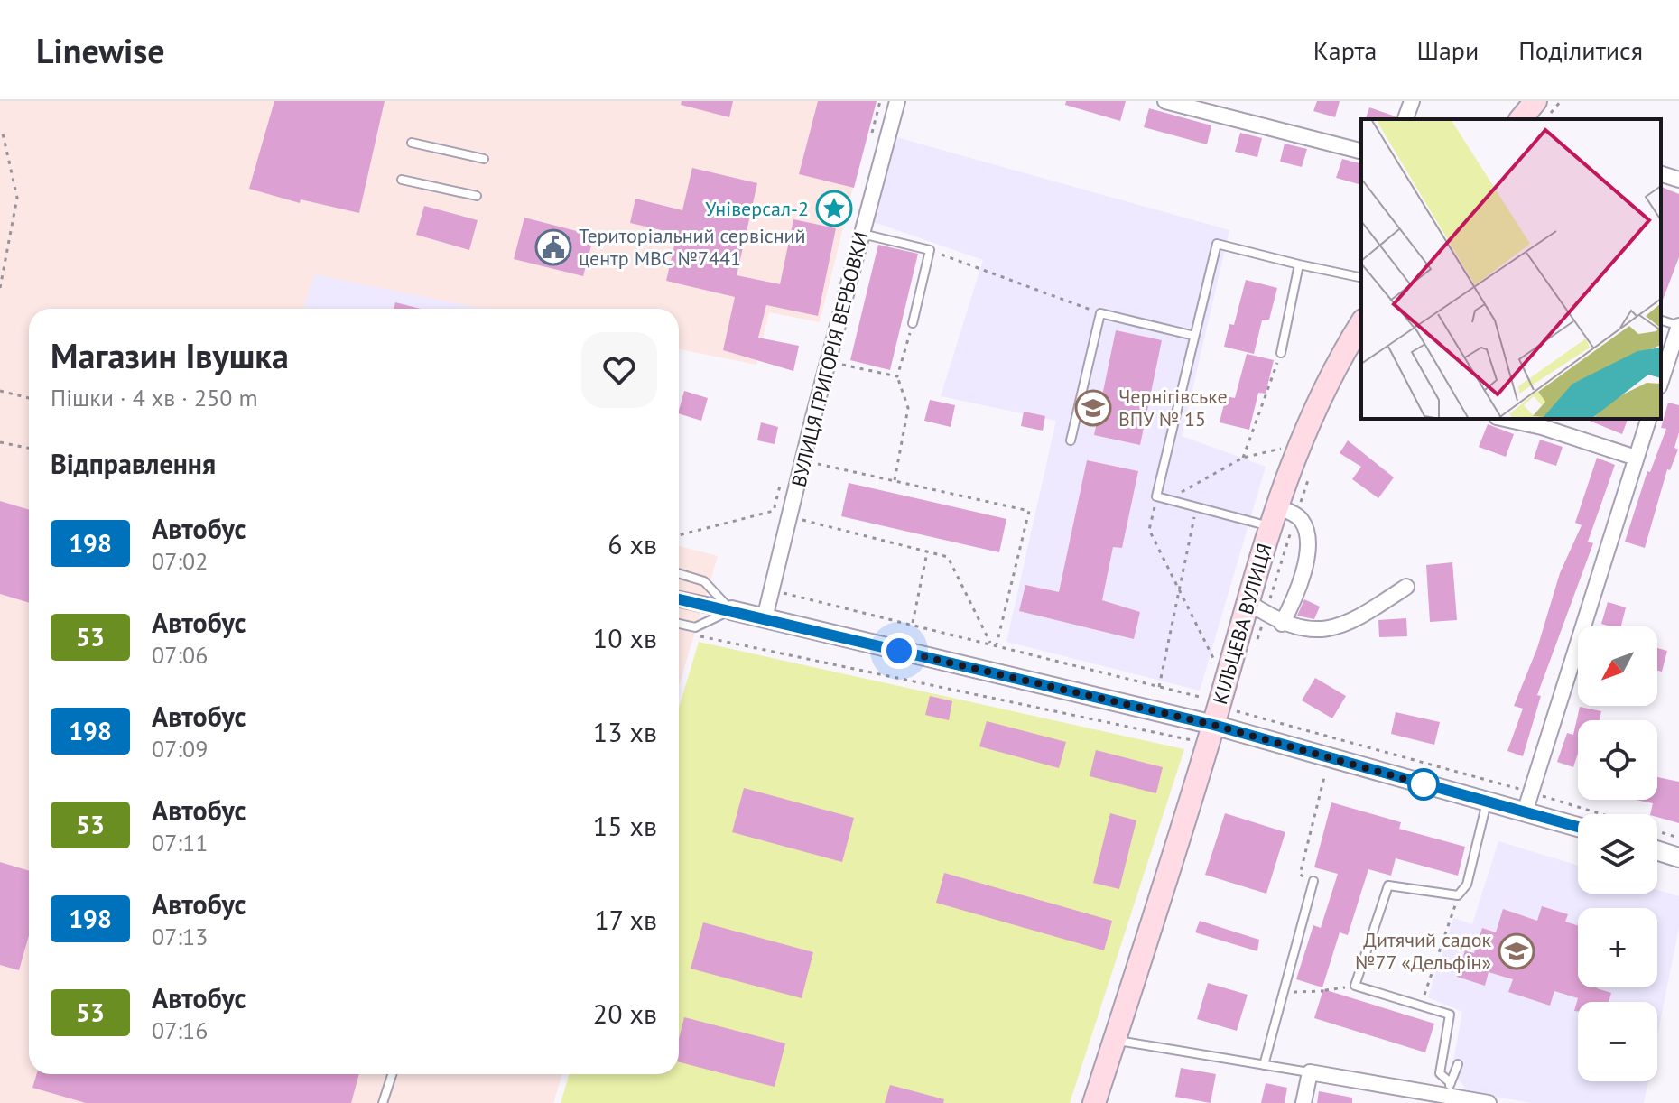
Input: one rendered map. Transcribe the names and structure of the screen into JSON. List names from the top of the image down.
{
  "streets": {
    "main road": ["КІЛЬЦЕВА ВУЛИЦЯ"],
    "street": ["ВУЛИЦЯ ГРИГОРІЯ ВЕРЬОВКИ"]
  },
  "places": {
    "place": ["Універсал-2"],
    "public building": ["Територіальний сервісний центр МВС №7441"],
    "school or university": ["Чернігівське ВПУ № 15", "Дитячий садок №77 «Дельфін»"]
  },
  "lines": ["bus line 198"],
  "north": "bottom left",
  "page": {
    "header": "Linewise",
    "nav": ["Карта", "Шари", "Поділитися"],
    "heading": [
      ["Магазин Івушка", "Пішки · 4 хв · 250 m"],
      "Відправлення"
    ],
    "list": [
      {
        "mark": "198",
        "name": "Автобус",
        "note": "07:02",
        "value": "6 хв"
      },
      {
        "mark": "53",
        "name": "Автобус",
        "note": "07:06",
        "value": "10 хв"
      },
      {
        "mark": "198",
        "name": "Автобус",
        "note": "07:09",
        "value": "13 хв"
      },
      {
        "mark": "53",
        "name": "Автобус",
        "note": "07:11",
        "value": "15 хв"
      },
      {
        "mark": "198",
        "name": "Автобус",
        "note": "07:13",
        "value": "17 хв"
      },
      {
        "mark": "53",
        "name": "Автобус",
        "note": "07:16",
        "value": "20 хв"
      }
    ],
    "map_buttons": ["+", "−"]
  }
}
